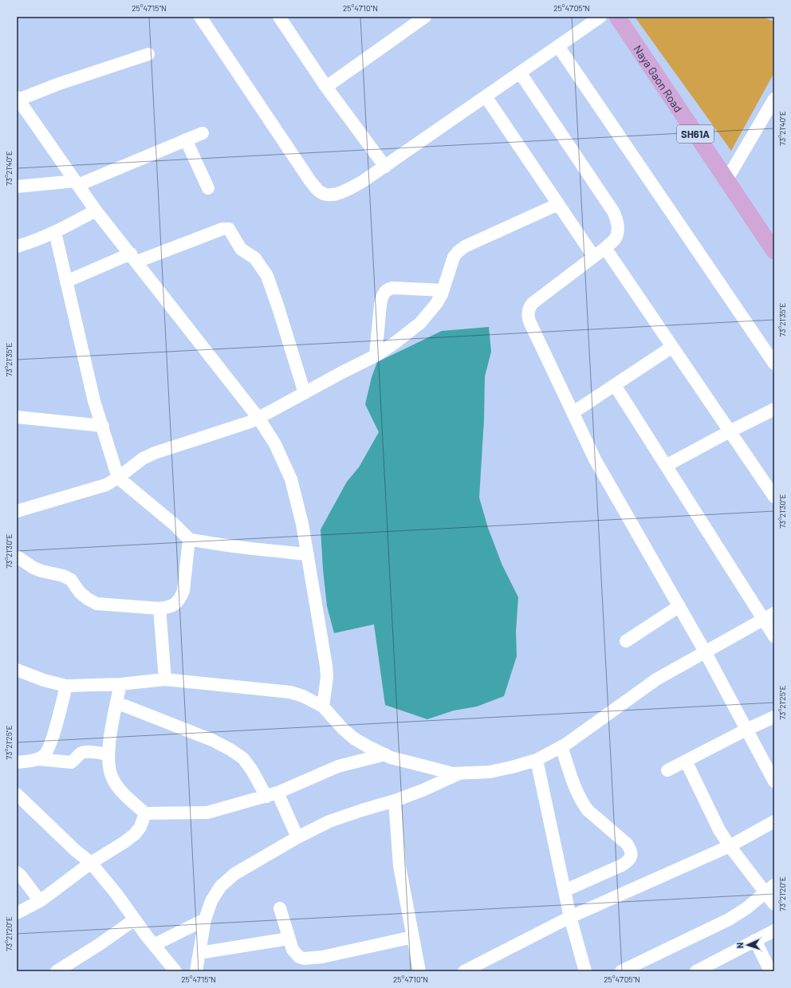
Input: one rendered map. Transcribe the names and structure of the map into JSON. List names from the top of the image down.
{
  "streets": {
    "main road": ["Naya Gaon Road", "SH61A"]
  },
  "north": "left",
  "coordinates": [
    "25°47'15\"N",
    "25°47'10\"N",
    "25°47'05\"N",
    "73°21'40\"E",
    "73°21'35\"E",
    "73°21'30\"E",
    "73°21'25\"E",
    "73°21'20\"E"
  ]
}
